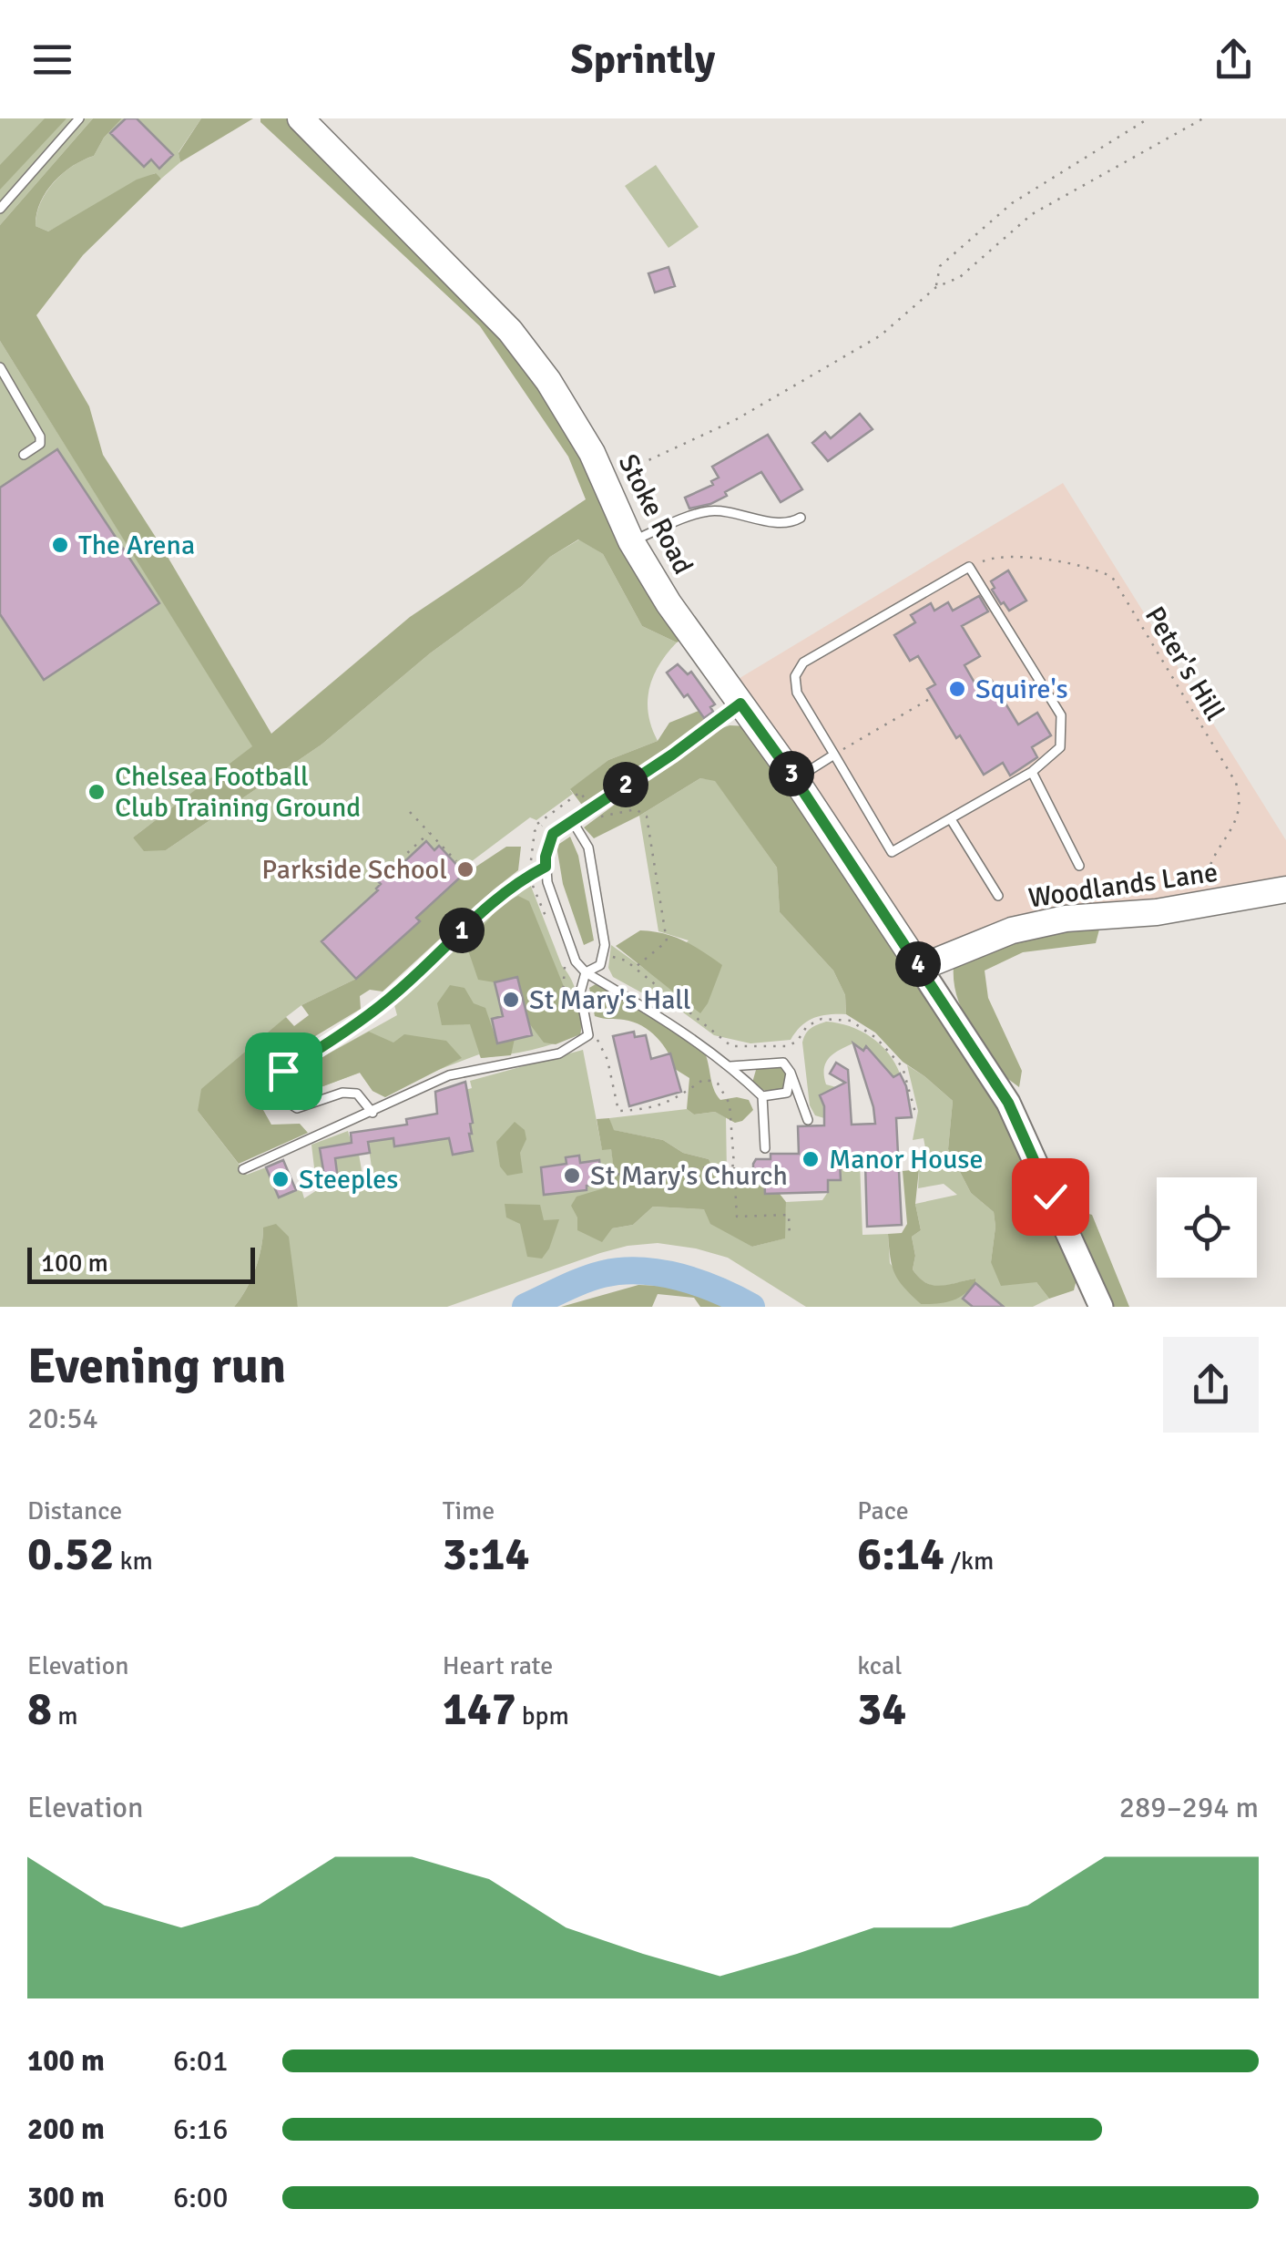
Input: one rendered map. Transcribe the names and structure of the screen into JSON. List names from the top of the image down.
{
  "streets": {
    "main road": ["Stoke Road", "Woodlands Lane"],
    "path": ["Peter's Hill"]
  },
  "crossings": [
    ["Stoke Road", "Woodlands Lane"],
    ["Peter's Hill", "Woodlands Lane"]
  ],
  "places": [
    "The Arena",
    "Squire's",
    "Chelsea Football Club Training Ground",
    "Parkside School",
    "St Mary's Hall",
    "Manor House",
    "St Mary's Church",
    "Steeples"
  ],
  "scale_bar": "100 m",
  "page": {
    "header": "Sprintly",
    "pins": [
      "3",
      "2",
      "1",
      "4"
    ],
    "scale": "100 m",
    "heading": ["Evening run", "20:54"],
    "stats": [
      ["Distance", "0.52 km"],
      ["Time", "3:14"],
      ["Pace", "6:14 /km"],
      ["Elevation", "8 m"],
      ["Heart rate", "147 bpm"],
      ["kcal", "34"]
    ],
    "chart": ["Elevation", "289–294 m"],
    "list": [
      {
        "name": "100 m",
        "note": "6:01"
      },
      {
        "name": "200 m",
        "note": "6:16"
      },
      {
        "name": "300 m",
        "note": "6:00"
      }
    ]
  }
}
